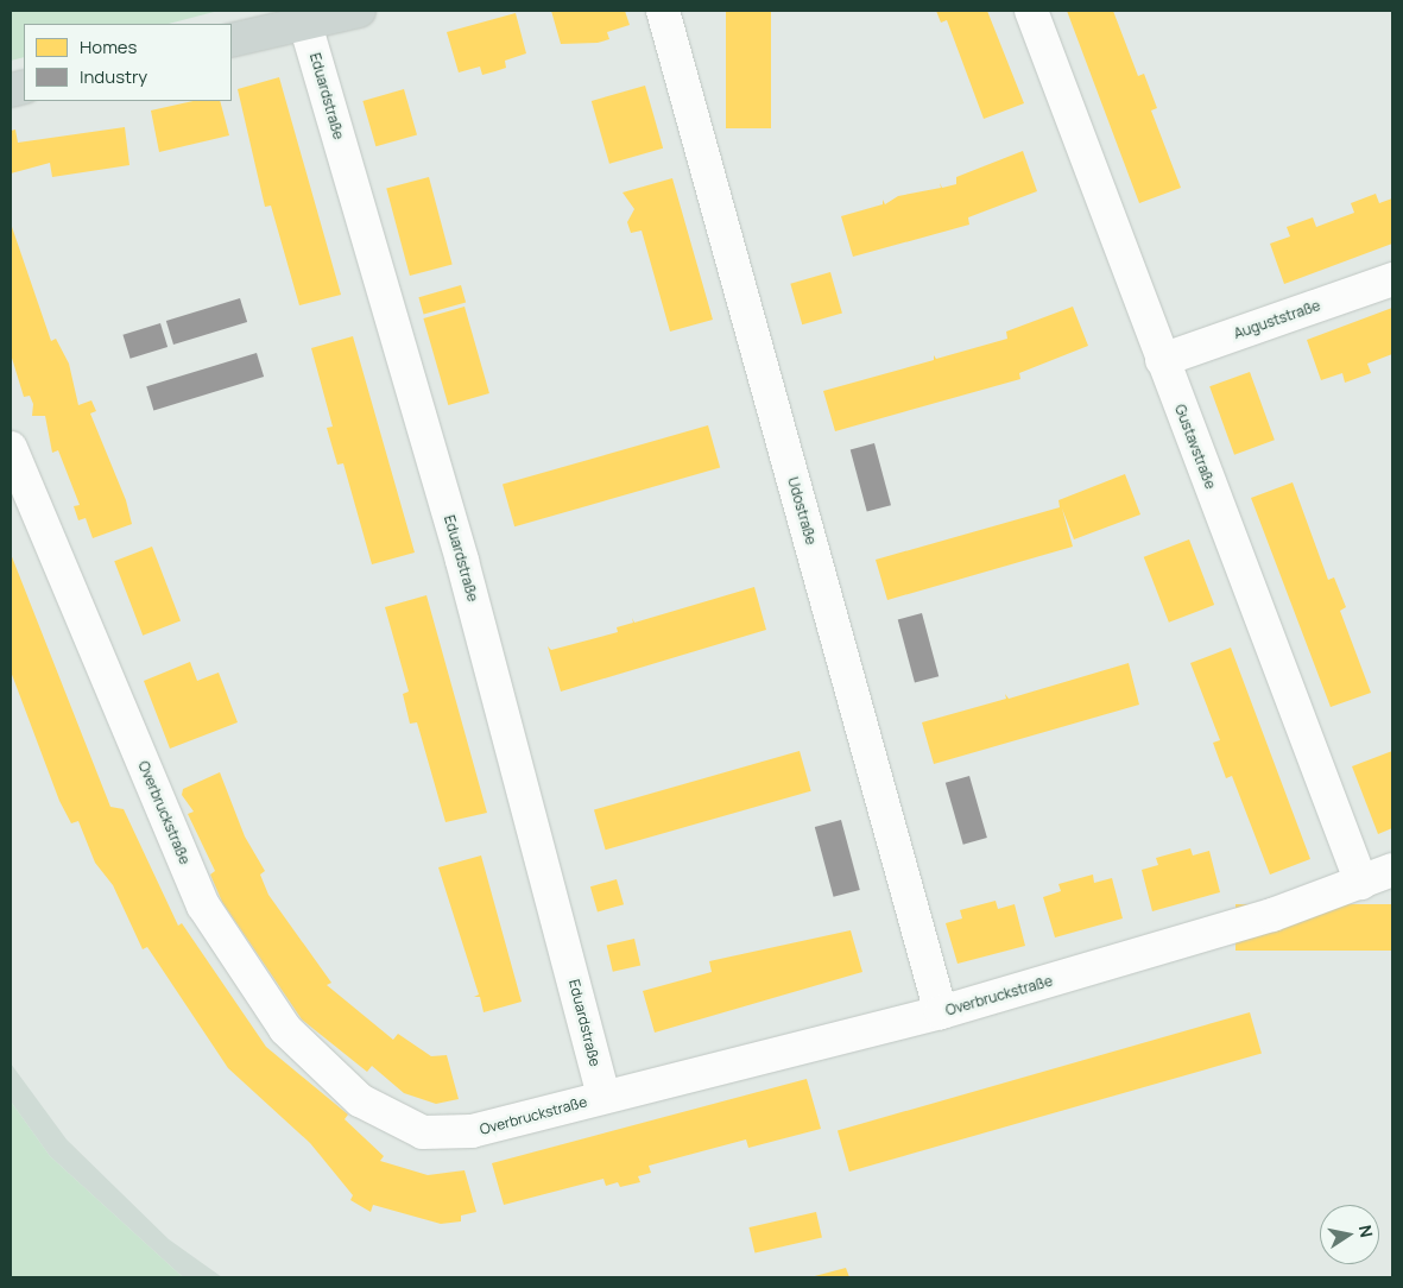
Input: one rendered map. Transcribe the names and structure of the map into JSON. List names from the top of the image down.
{
  "streets": {
    "street": [
      "Eduardstraße",
      "Auguststraße",
      "Gustavstraße",
      "Udostraße",
      "Overbruckstraße"
    ]
  },
  "crossings": [
    ["Eduardstraße", "Overbruckstraße"],
    ["Auguststraße", "Gustavstraße"],
    ["Gustavstraße", "Overbruckstraße"],
    ["Udostraße", "Overbruckstraße"]
  ],
  "legend": ["Homes", "Industry"],
  "north": "right"
}
